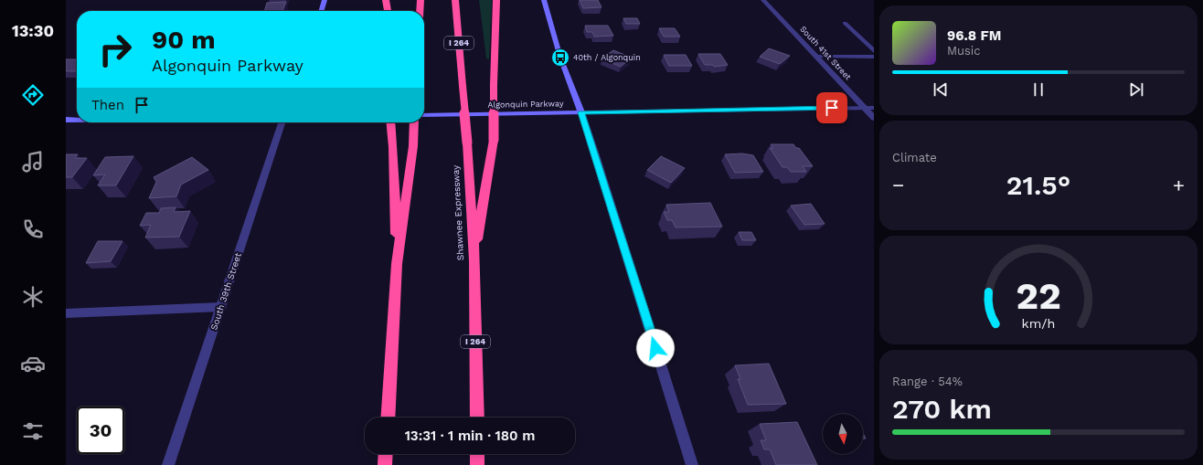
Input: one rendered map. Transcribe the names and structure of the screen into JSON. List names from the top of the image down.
{
  "streets": {
    "highway": ["I 264", "Shawnee Expressway"],
    "main road": ["Algonquin Parkway"],
    "street": ["South 41st Street", "South 39th Street"]
  },
  "crossings": [
    ["South 41st Street", "Algonquin Parkway"]
  ],
  "places": {
    "bus stop": ["40th / Algonquin"]
  },
  "north": "bottom",
  "page": {
    "tabs": "13:30",
    "turn": ["90 m", "Algonquin Parkway"],
    "song": ["96.8 FM", "Music"],
    "then": "Then",
    "tile": [
      "Climate",
      ["Range · 54%", "270 km"]
    ],
    "heat": ["−", "21.5°", "+"],
    "limit": "30",
    "trip": "13:31 · 1 min · 180 m",
    "gauge": ["22", "km/h"]
  }
}
